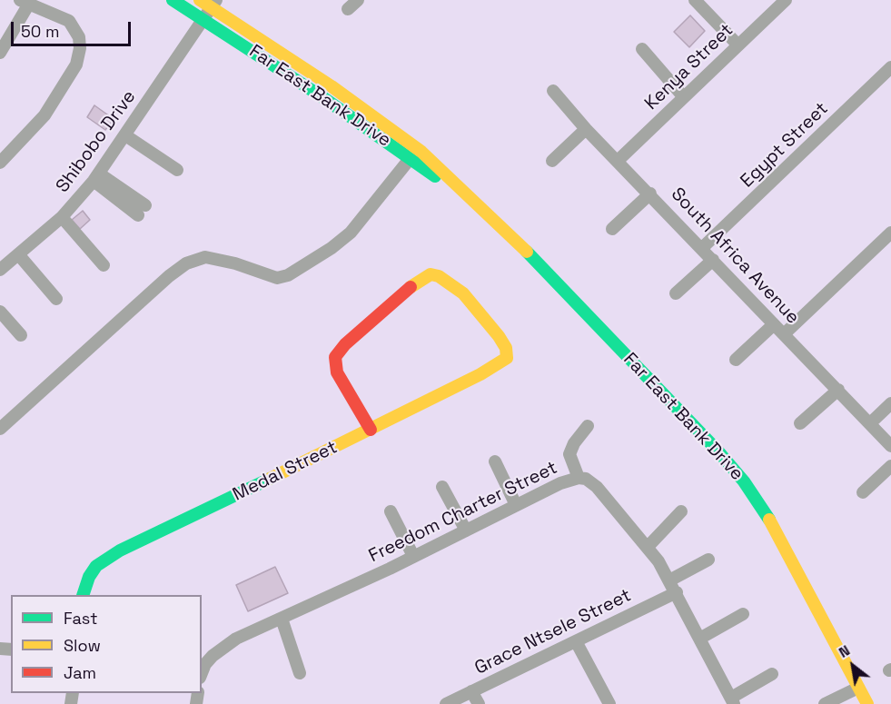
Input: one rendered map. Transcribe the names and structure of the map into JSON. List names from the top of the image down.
{
  "streets": {
    "street": [
      "Kenya Street",
      "Far East Bank Drive",
      "Shibobo Drive",
      "Egypt Street",
      "South Africa Avenue",
      "Medal Street",
      "Freedom Charter Street",
      "Grace Ntsele Street"
    ]
  },
  "crossings": [
    ["Kenya Street", "South Africa Avenue"],
    ["Far East Bank Drive", "Shibobo Drive"],
    ["Egypt Street", "South Africa Avenue"],
    ["Freedom Charter Street", "Grace Ntsele Street"]
  ],
  "legend": ["Fast", "Slow", "Jam"],
  "scale_bar": "50 m",
  "north": "top left"
}
